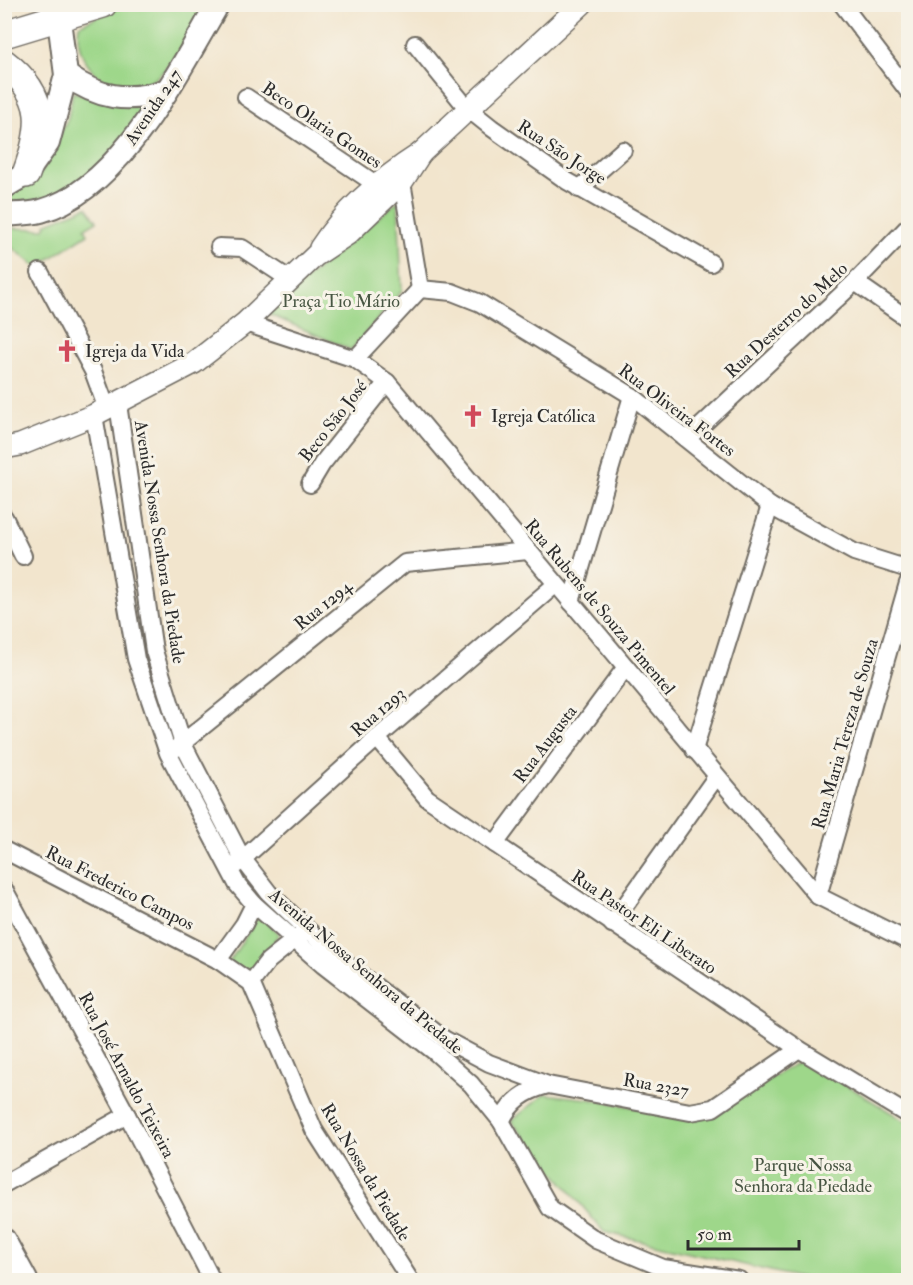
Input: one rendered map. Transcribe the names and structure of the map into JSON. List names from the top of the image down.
{
  "streets": {
    "main road": ["Avenida 247"],
    "street": [
      "Beco Olaria Gomes",
      "Rua São Jorge",
      "Rua Desterro do Melo",
      "Rua Oliveira Fortes",
      "Beco São José",
      "Avenida Nossa Senhora da Piedade",
      "Rua 1294",
      "Rua Rubens de Souza Pimentel",
      "Rua 1293",
      "Rua Maria Tereza de Souza",
      "Rua Augusta",
      "Rua Frederico Campos",
      "Rua Pastor Eli Liberato",
      "Rua José Arnaldo Teixeira",
      "Rua 2327",
      "Rua Nossa da Piedade"
    ]
  },
  "crossings": [
    ["Rua Desterro do Melo", "Rua Oliveira Fortes"],
    ["Beco São José", "Rua Rubens de Souza Pimentel"],
    ["Avenida Nossa Senhora da Piedade", "Rua 1294"],
    ["Avenida Nossa Senhora da Piedade", "Rua 1293"],
    ["Avenida Nossa Senhora da Piedade", "Rua 2327"],
    ["Rua 1294", "Rua Rubens de Souza Pimentel"],
    ["Rua Rubens de Souza Pimentel", "Rua 1293"],
    ["Rua Rubens de Souza Pimentel", "Rua Maria Tereza de Souza"],
    ["Rua Rubens de Souza Pimentel", "Rua Augusta"],
    ["Rua 1293", "Rua Pastor Eli Liberato"],
    ["Rua Augusta", "Rua Pastor Eli Liberato"],
    ["Rua Pastor Eli Liberato", "Rua 2327"]
  ],
  "parks": ["Praça Tio Mário", "Parque Nossa Senhora da Piedade"],
  "places": {
    "church": ["Igreja da Vida", "Igreja Católica"]
  },
  "scale_bar": "50 m"
}
